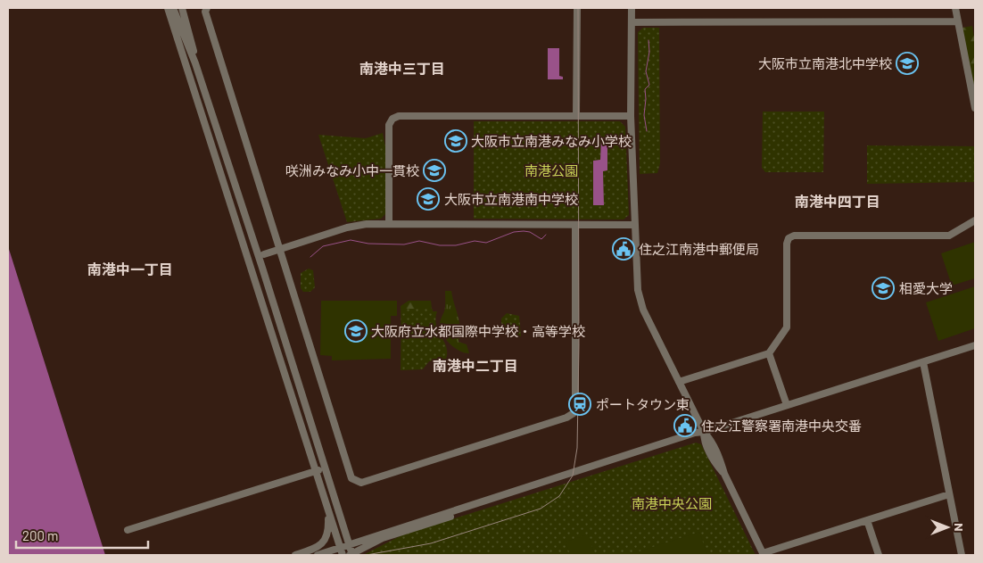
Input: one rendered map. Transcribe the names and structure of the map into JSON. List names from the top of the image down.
{
  "districts": [
    "南港中三丁目",
    "南港中四丁目",
    "南港中一丁目",
    "南港中二丁目"
  ],
  "parks": ["南港公園", "南港中央公園"],
  "places": {
    "school or university": [
      "大阪市立南港北中学校",
      "大阪市立南港みなみ小学校",
      "咲洲みなみ小中一貫校",
      "大阪市立南港南中学校",
      "相愛大学",
      "大阪府立水都国際中学校・高等学校"
    ],
    "public building": ["住之江南港中郵便局", "住之江警察署南港中央交番"],
    "station": ["ポートタウン東"]
  },
  "scale_bar": "200 m",
  "north": "right"
}
